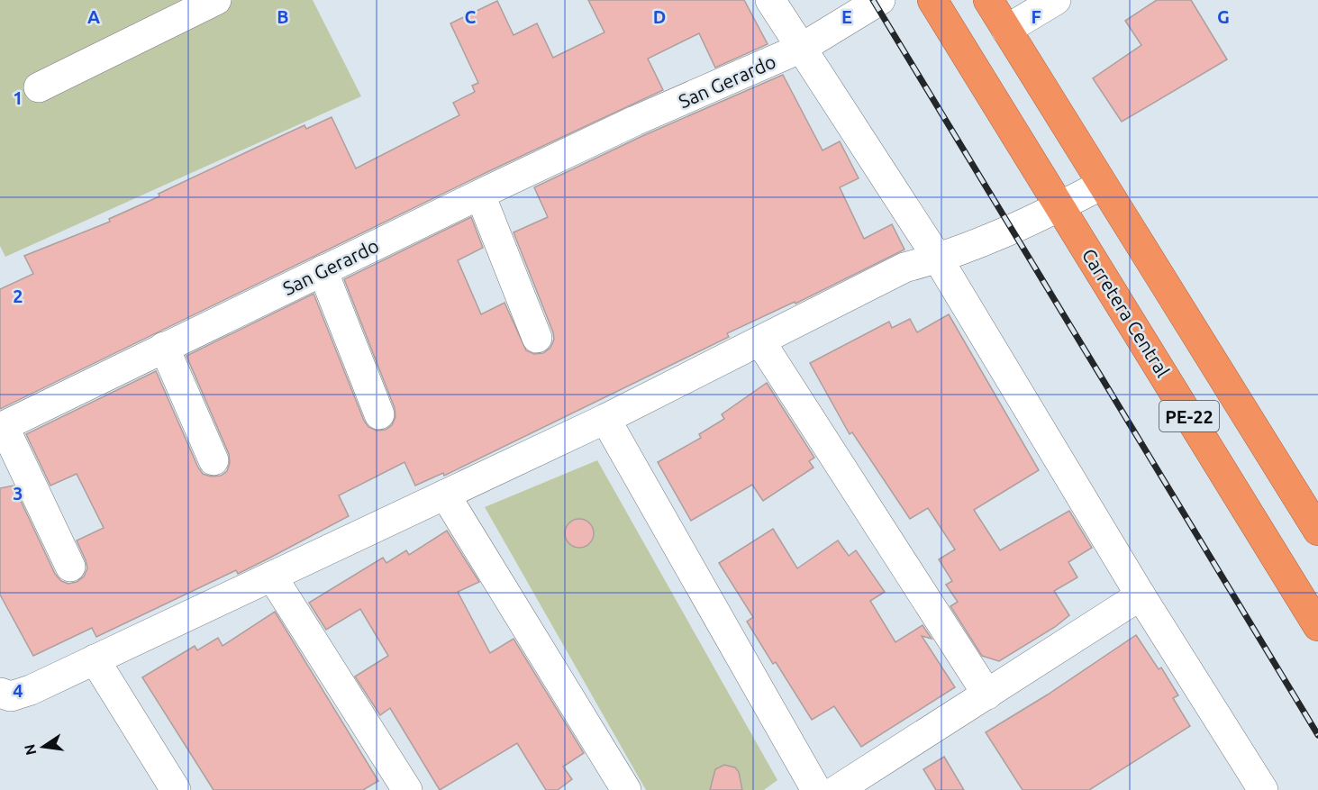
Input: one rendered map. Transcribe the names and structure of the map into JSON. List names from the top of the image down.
{
  "streets": {
    "highway": ["Carretera Central", "PE-22"],
    "street": ["San Gerardo"]
  },
  "north": "left",
  "grid": {
    "columns": [
      "A",
      "B",
      "C",
      "D",
      "E",
      "F",
      "G"
    ],
    "rows": [
      "1",
      "2",
      "3",
      "4"
    ]
  }
}
